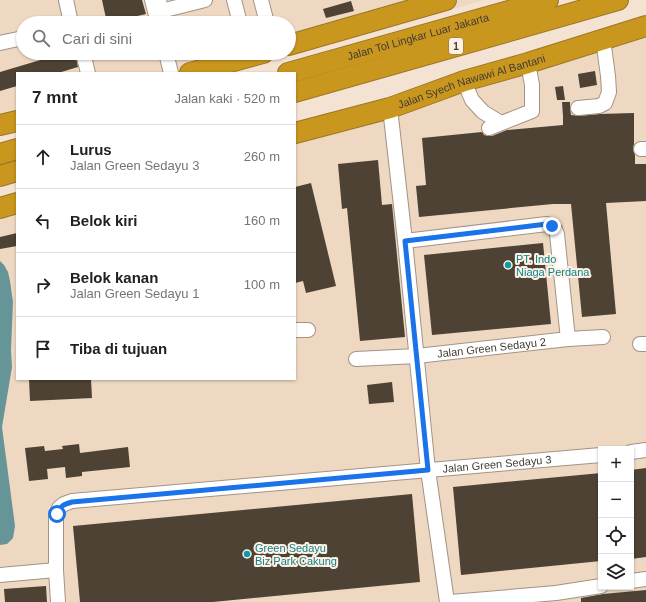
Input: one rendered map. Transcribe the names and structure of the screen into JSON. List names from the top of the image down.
{
  "streets": {
    "highway": ["Jalan Tol Lingkar Luar Jakarta", "1", "Jalan Syech Nawawi Al Bantani"],
    "lane": ["Jalan Green Sedayu 2", "Jalan Green Sedayu 3"]
  },
  "places": ["PT. Indo Niaga Perdana", "Green Sedayu Biz Park Cakung"],
  "page": {
    "search": "Cari di sini",
    "heading": ["7 mnt", "Jalan kaki · 520 m"],
    "list": [
      ["Lurus", "Jalan Green Sedayu 3", "260 m"],
      ["Belok kiri", "160 m"],
      ["Belok kanan", "Jalan Green Sedayu 1", "100 m"],
      "Tiba di tujuan"
    ],
    "map_buttons": ["+", "−"]
  }
}
